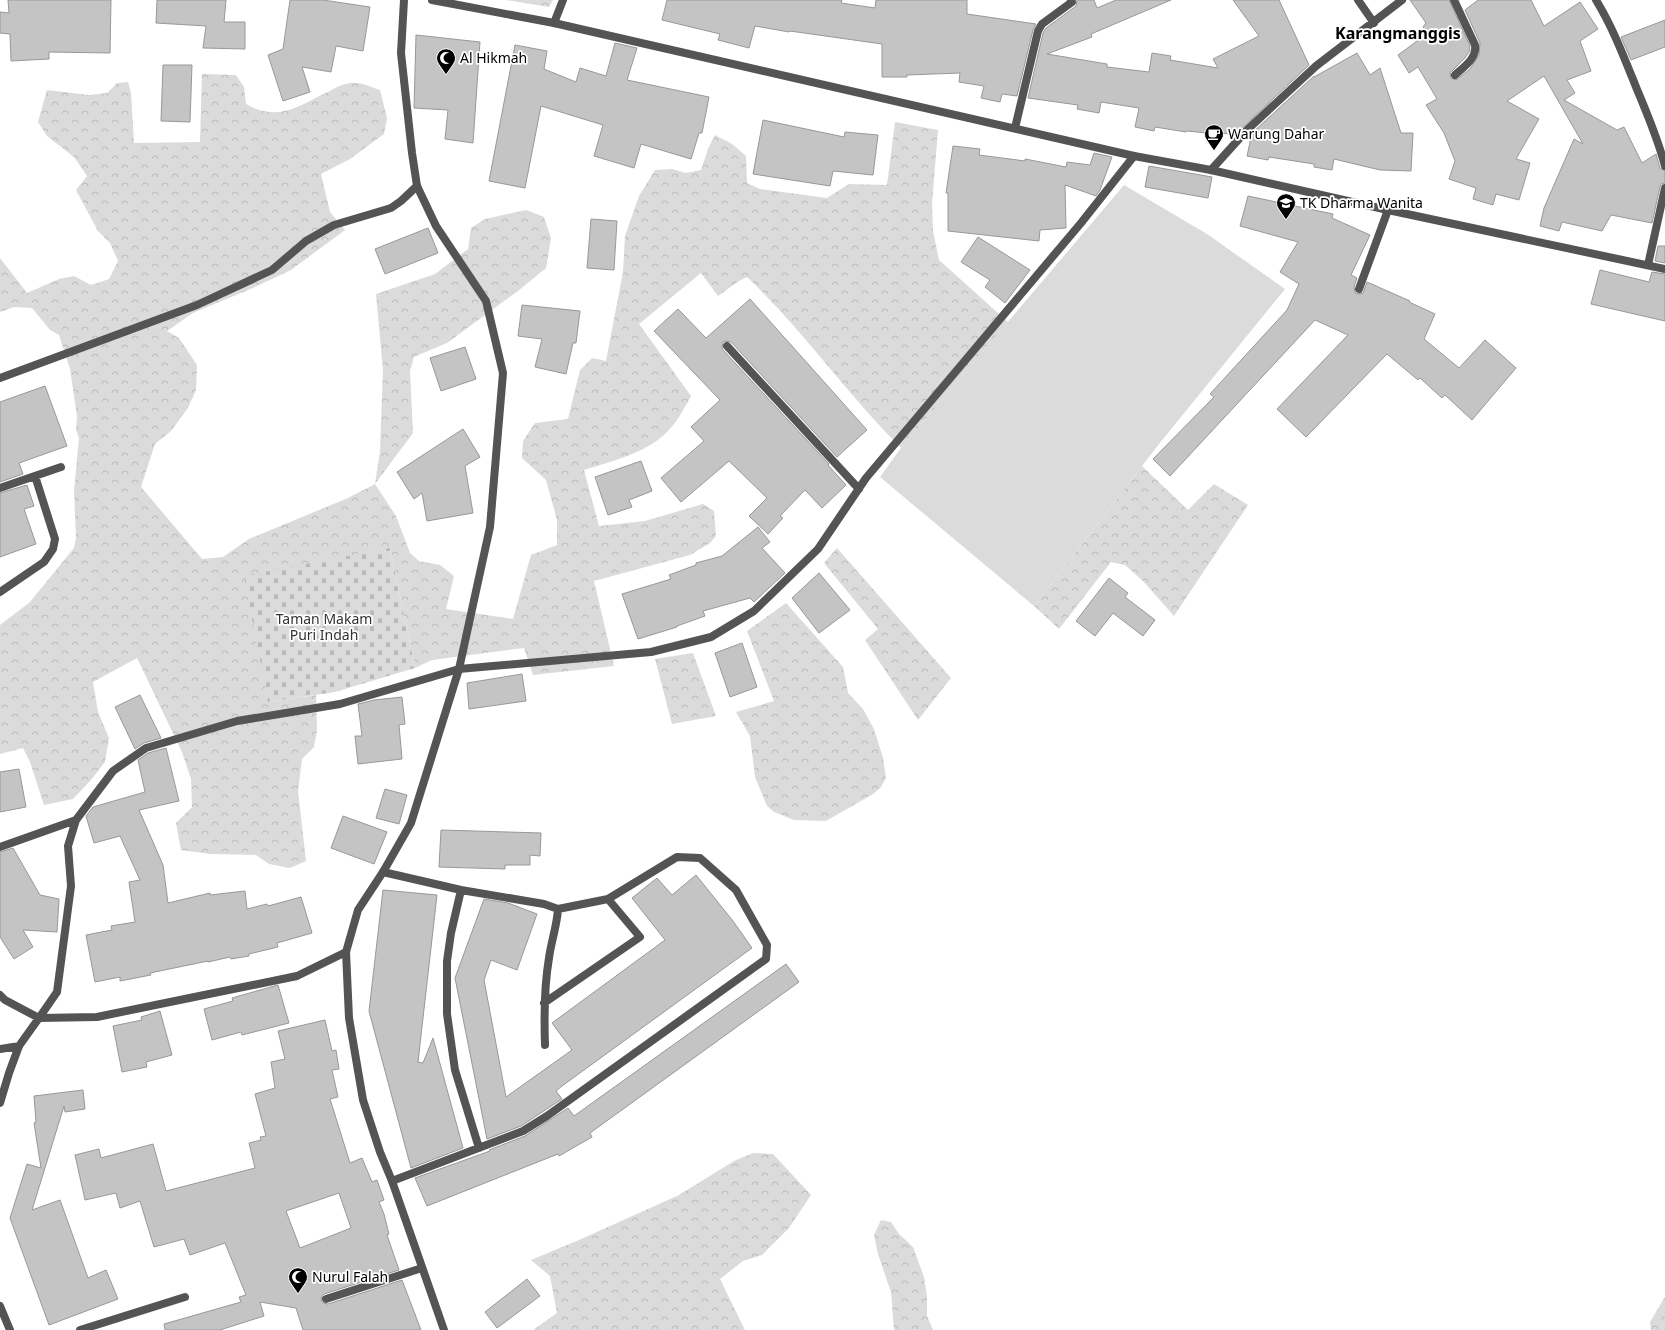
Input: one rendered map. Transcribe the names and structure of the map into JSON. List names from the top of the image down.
{
  "districts": ["Karangmanggis"],
  "parks": ["Taman Makam Puri Indah"],
  "places": {
    "mosque": ["Al Hikmah", "Nurul Falah"],
    "cafe": ["Warung Dahar"],
    "school or university": ["TK Dharma Wanita"]
  }
}
